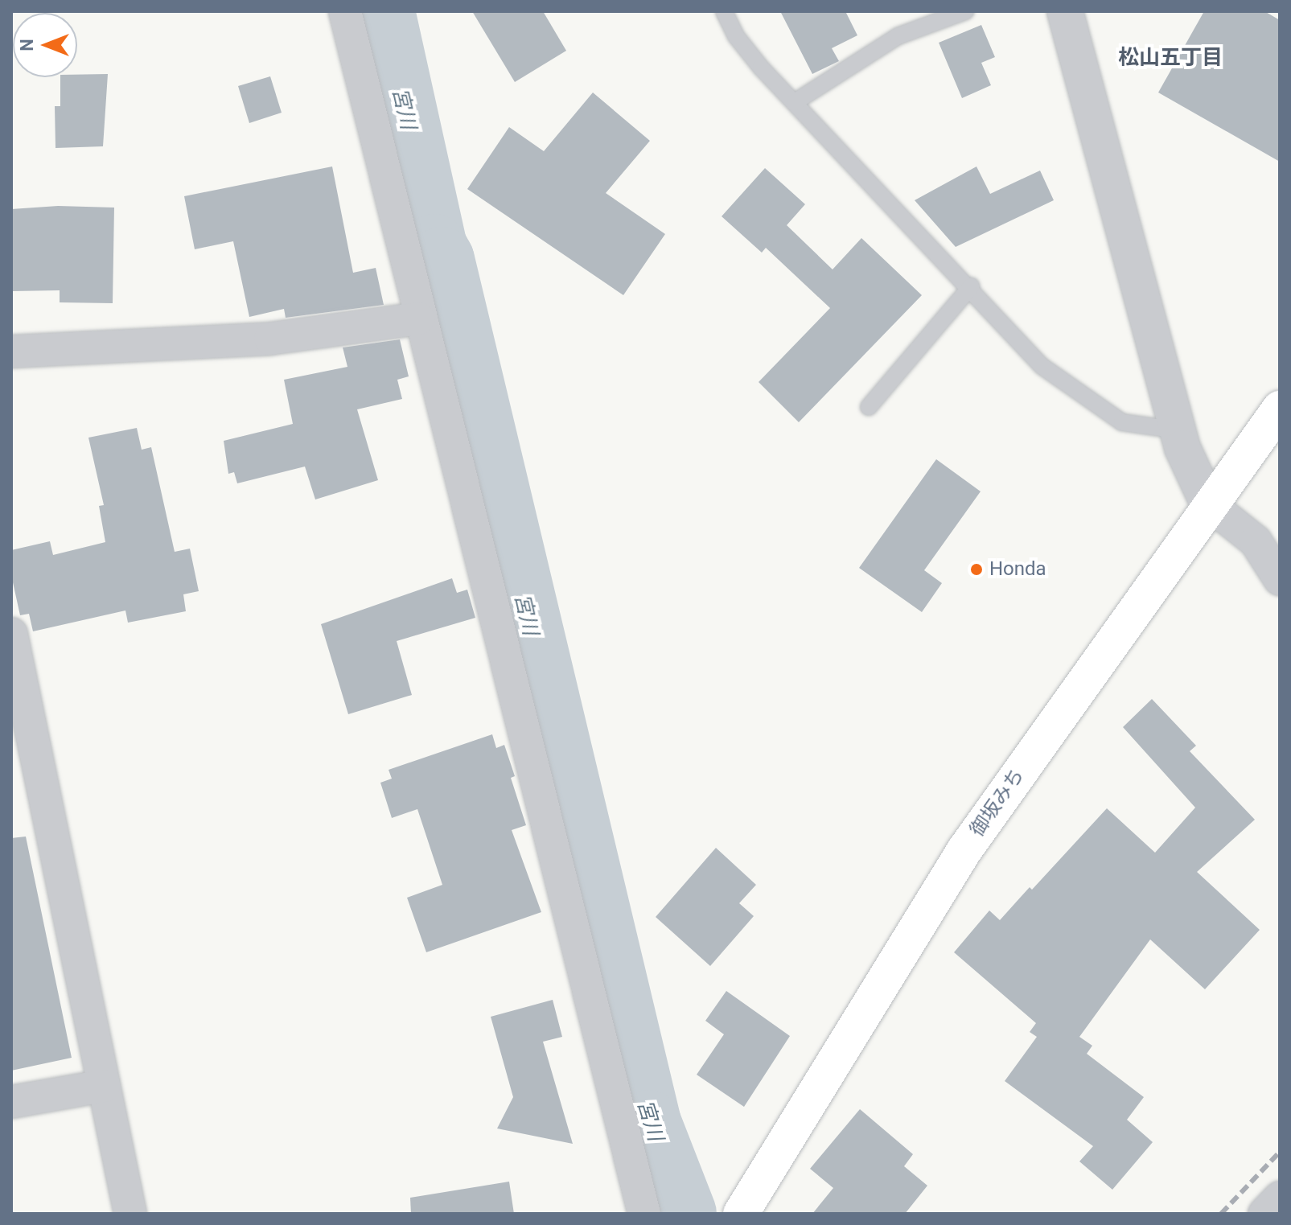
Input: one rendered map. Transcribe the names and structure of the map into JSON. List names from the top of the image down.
{
  "streets": {
    "highway": ["御坂みち"]
  },
  "districts": ["松山五丁目"],
  "water": ["宮川"],
  "places": ["Honda"],
  "north": "left"
}
